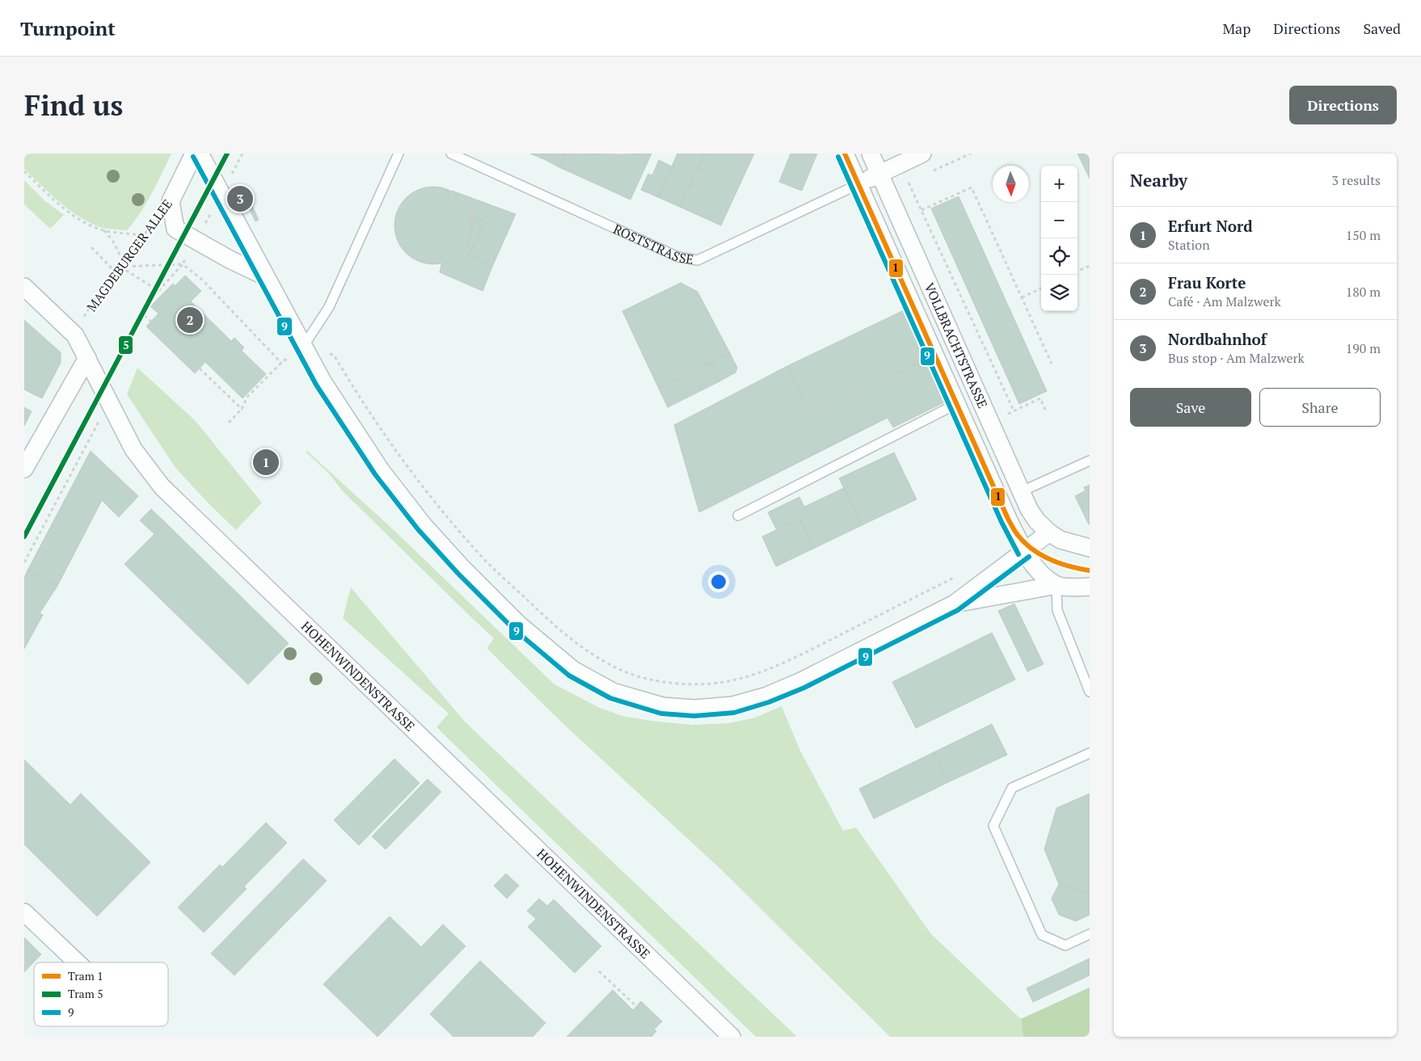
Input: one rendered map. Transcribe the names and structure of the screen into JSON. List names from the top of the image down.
{
  "streets": {
    "street": [
      "ROSTSTRASSE",
      "MAGDEBURGER ALLEE",
      "VOLLBRACHTSTRASSE",
      "HOHENWINDENSTRASSE"
    ]
  },
  "crossings": [
    ["ROSTSTRASSE", "VOLLBRACHTSTRASSE"],
    ["MAGDEBURGER ALLEE", "HOHENWINDENSTRASSE"]
  ],
  "lines": ["tram line 1", "tram line 5", "transit line 9"],
  "legend": ["Tram 1", "Tram 5", "9"],
  "north": "bottom",
  "page": {
    "header": "Turnpoint",
    "nav": ["Map", "Directions", "Saved"],
    "buttons": [
      "Directions",
      ["Save", "Share"]
    ],
    "title": "Find us",
    "heading": ["Nearby", "3 results"],
    "map_buttons": ["+", "−"],
    "pins": ["3", "2", "1"],
    "list": [
      {
        "mark": "1",
        "name": "Erfurt Nord",
        "note": "Station",
        "value": "150 m"
      },
      {
        "mark": "2",
        "name": "Frau Korte",
        "note": "Café · Am Malzwerk",
        "value": "180 m"
      },
      {
        "mark": "3",
        "name": "Nordbahnhof",
        "note": "Bus stop · Am Malzwerk",
        "value": "190 m"
      }
    ]
  }
}
